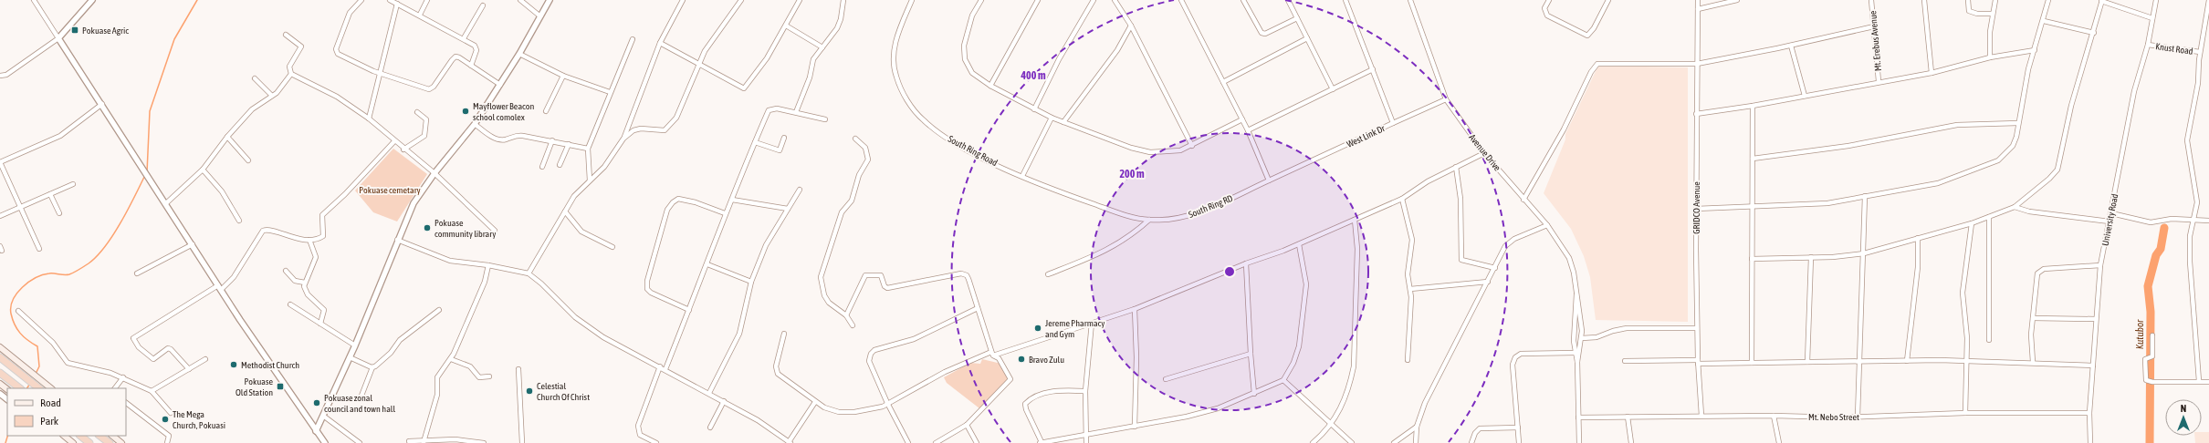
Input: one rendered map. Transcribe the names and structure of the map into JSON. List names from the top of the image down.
{
  "streets": {
    "street": [
      "Mt. Erebus Avenue",
      "Knust Road",
      "West Link Dr",
      "South Ring Road",
      "Avenue Drive",
      "South Ring RD",
      "GRIDCO Avenue",
      "University Road",
      "Mt. Nebo Street"
    ]
  },
  "crossings": [
    ["Knust Road", "University Road"],
    ["West Link Dr", "South Ring RD"],
    ["South Ring Road", "South Ring RD"],
    ["GRIDCO Avenue", "Mt. Nebo Street"],
    ["University Road", "Mt. Nebo Street"]
  ],
  "water": ["Kutubor"],
  "parks": ["Pokuase cemetary"],
  "places": {
    "transit": ["Pokuase Agric", "Pokuase Old Station"],
    "other": [
      "Mayflower Beacon school comolex",
      "Pokuase community library",
      "Jereme Pharmacy and Gym",
      "Bravo Zulu",
      "Methodist Church",
      "Celestial Church Of Christ",
      "Pokuase zonal council and town hall",
      "The Mega Church, Pokuasi"
    ]
  },
  "legend": ["Road", "Park"],
  "north": "top",
  "rings": ["400 m", "200 m"]
}
